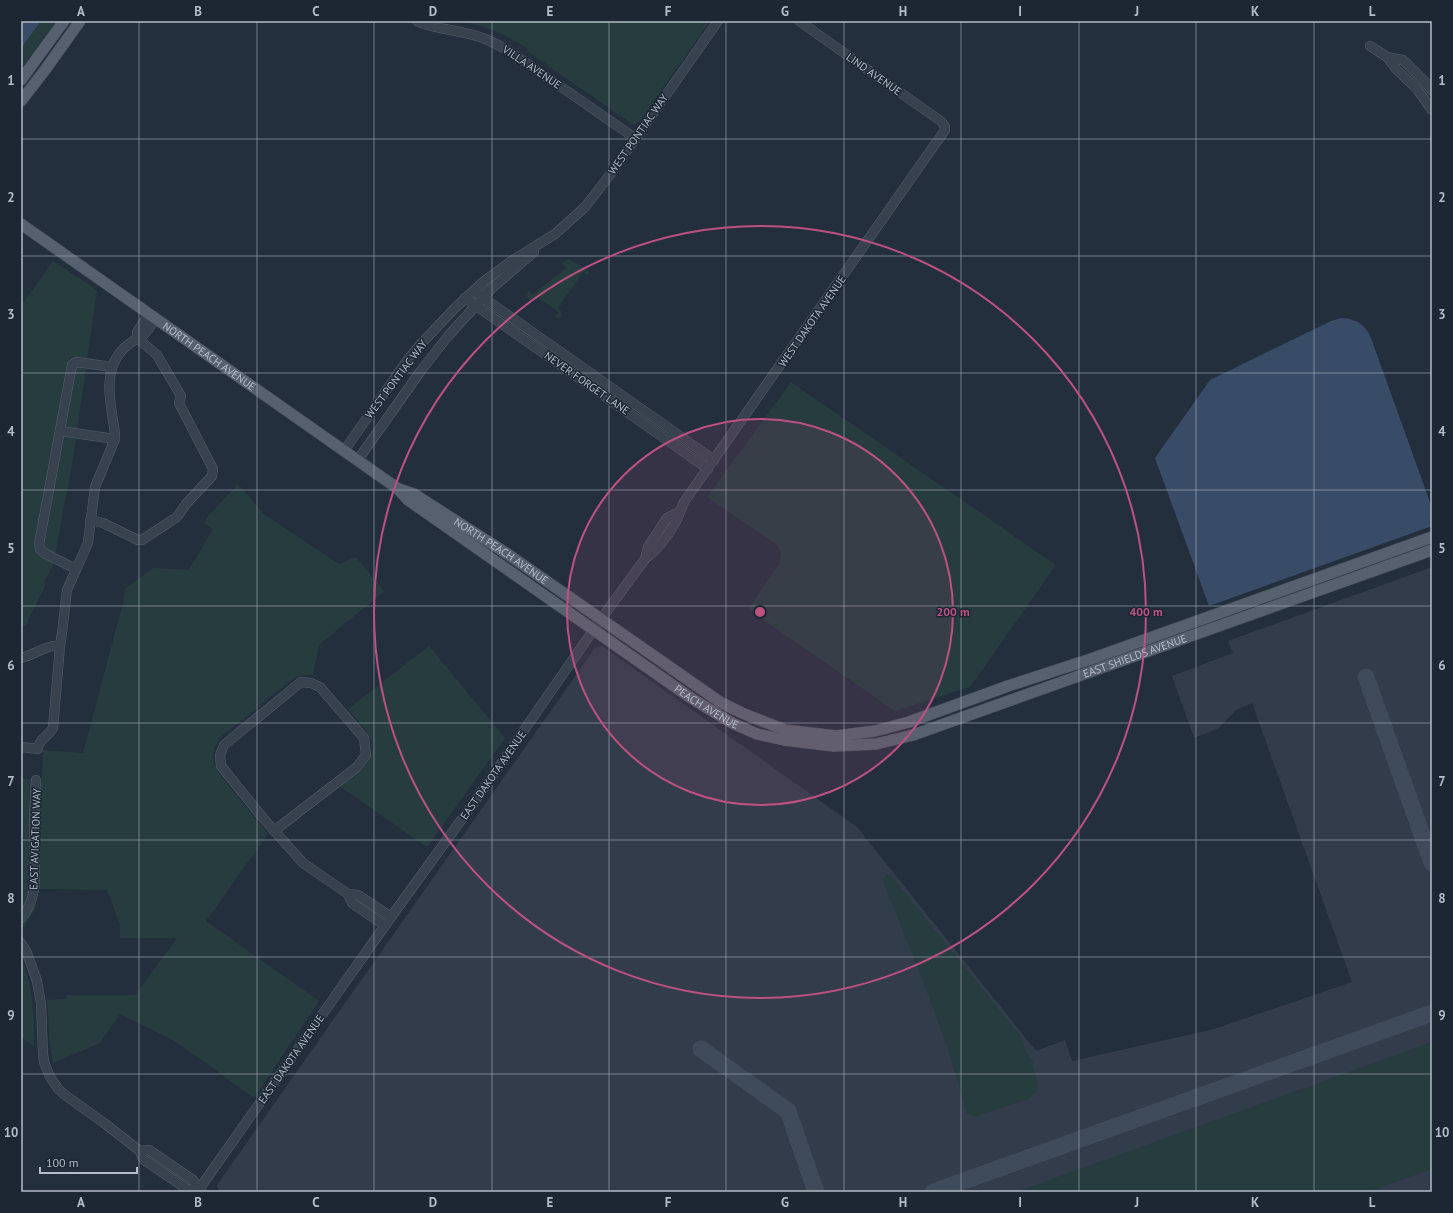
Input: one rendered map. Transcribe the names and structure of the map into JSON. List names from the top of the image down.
{
  "streets": {
    "main road": ["NORTH PEACH AVENUE", "EAST SHIELDS AVENUE", "PEACH AVENUE"],
    "street": [
      "VILLA AVENUE",
      "LIND AVENUE",
      "WEST PONTIAC WAY",
      "WEST DAKOTA AVENUE",
      "NEVER FORGET LANE",
      "EAST DAKOTA AVENUE",
      "EAST AVIGATION WAY"
    ]
  },
  "crossings": [
    ["VILLA AVENUE", "WEST PONTIAC WAY"],
    ["LIND AVENUE", "WEST DAKOTA AVENUE"],
    ["WEST PONTIAC WAY", "NORTH PEACH AVENUE"],
    ["WEST PONTIAC WAY", "NEVER FORGET LANE"],
    ["WEST DAKOTA AVENUE", "NORTH PEACH AVENUE"],
    ["WEST DAKOTA AVENUE", "NEVER FORGET LANE"],
    ["WEST DAKOTA AVENUE", "PEACH AVENUE"],
    ["WEST DAKOTA AVENUE", "EAST DAKOTA AVENUE"],
    ["NORTH PEACH AVENUE", "PEACH AVENUE"],
    ["NORTH PEACH AVENUE", "EAST DAKOTA AVENUE"],
    ["EAST SHIELDS AVENUE", "PEACH AVENUE"],
    ["PEACH AVENUE", "EAST DAKOTA AVENUE"]
  ],
  "scale_bar": "100 m",
  "grid": {
    "columns": [
      "A",
      "B",
      "C",
      "D",
      "E",
      "F",
      "G",
      "H",
      "I",
      "J",
      "K",
      "L"
    ],
    "rows": [
      "1",
      "2",
      "3",
      "4",
      "5",
      "6",
      "7",
      "8",
      "9",
      "10"
    ]
  },
  "rings": ["200 m", "400 m"]
}
